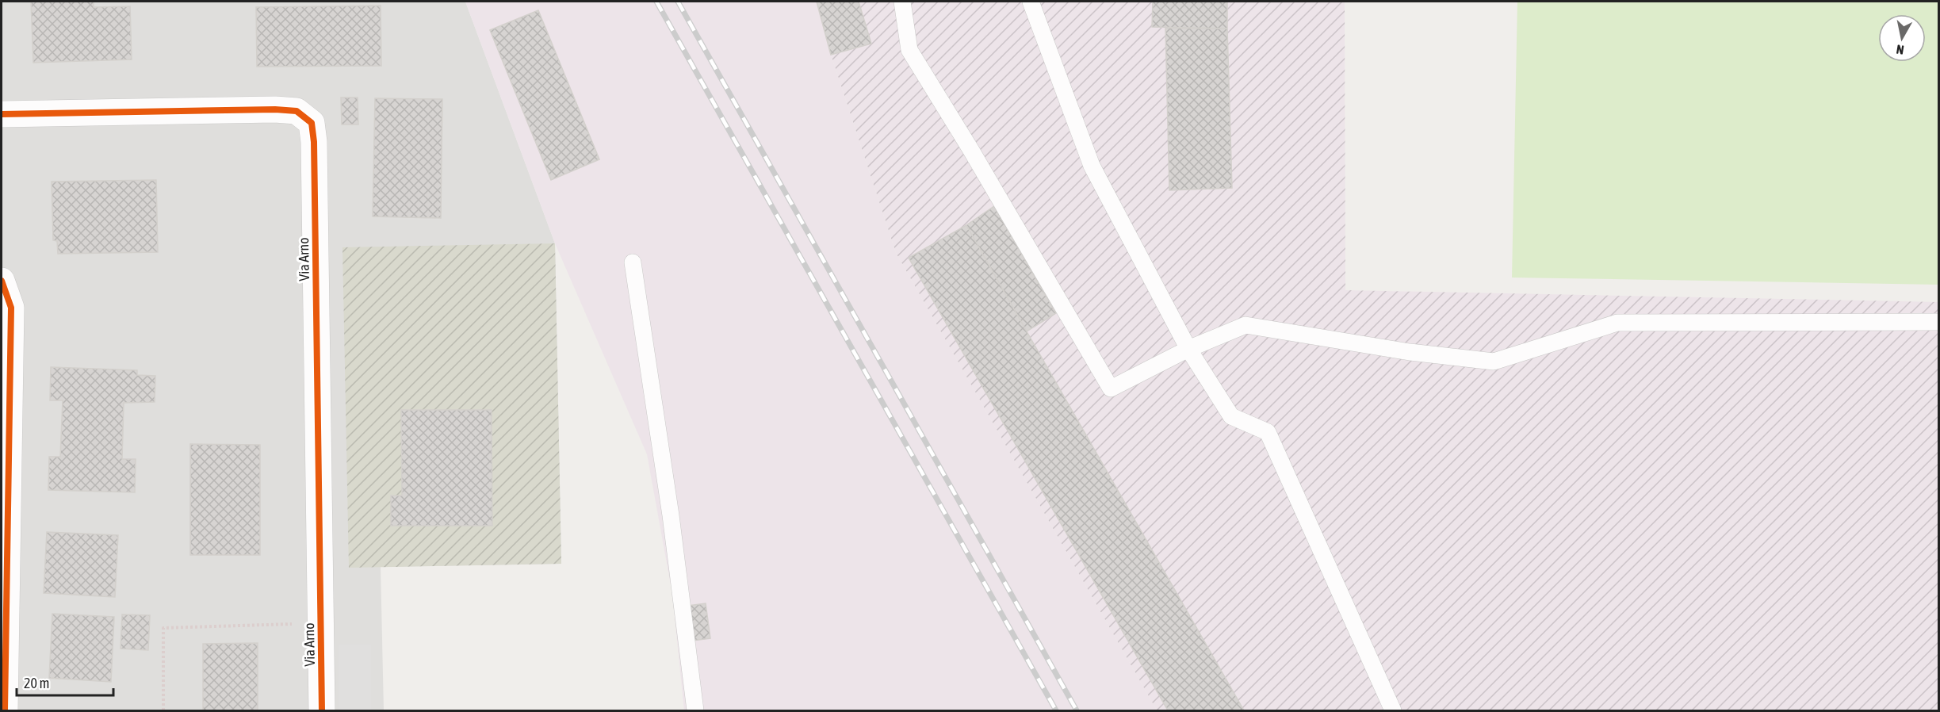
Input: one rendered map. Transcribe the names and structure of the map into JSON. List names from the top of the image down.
{
  "streets": {
    "street": ["Via Arno"]
  },
  "scale_bar": "20 m",
  "north": "bottom"
}
